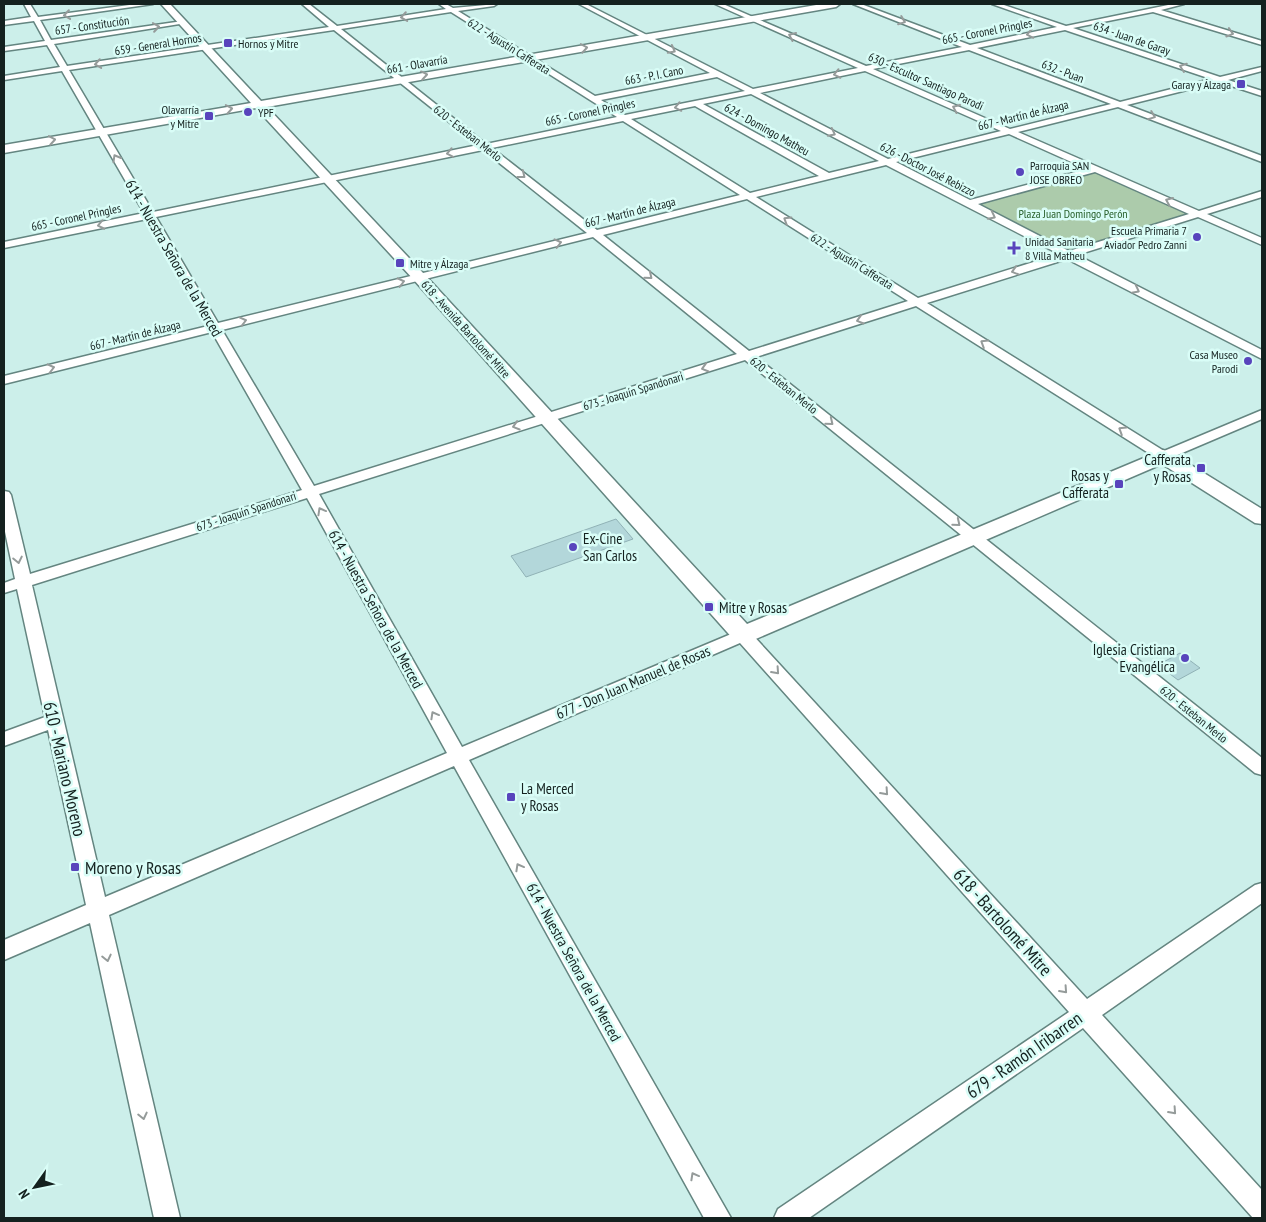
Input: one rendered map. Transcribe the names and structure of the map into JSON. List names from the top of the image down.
{
  "streets": {
    "main road": [
      "622 - Agustín Cafferata",
      "661 - Olavarría",
      "618 - Avenida Bartolomé Mitre",
      "677 - Don Juan Manuel de Rosas"
    ],
    "street": [
      "657 - Constitución",
      "665 - Coronel Pringles",
      "634 - Juan de Garay",
      "659 - General Hornos",
      "632 - Puan",
      "663 - P. I. Cano",
      "630 - Escultor Santiago Parodi",
      "667 - Martín de Álzaga",
      "624 - Domingo Matheu",
      "620 - Esteban Merlo",
      "626 - Doctor José Rebizzo",
      "614 - Nuestra Señora de la Merced",
      "673 - Joaquín Spandonari",
      "610 - Mariano Moreno",
      "618 - Bartolomé Mitre",
      "679 - Ramón Iribarren"
    ]
  },
  "crossings": [
    ["657 - Constitución", "614 - Nuestra Señora de la Merced"],
    ["657 - Constitución", "618 - Avenida Bartolomé Mitre"],
    ["665 - Coronel Pringles", "634 - Juan de Garay"],
    ["665 - Coronel Pringles", "622 - Agustín Cafferata"],
    ["665 - Coronel Pringles", "632 - Puan"],
    ["665 - Coronel Pringles", "630 - Escultor Santiago Parodi"],
    ["665 - Coronel Pringles", "624 - Domingo Matheu"],
    ["665 - Coronel Pringles", "620 - Esteban Merlo"],
    ["665 - Coronel Pringles", "626 - Doctor José Rebizzo"],
    ["665 - Coronel Pringles", "614 - Nuestra Señora de la Merced"],
    ["665 - Coronel Pringles", "618 - Avenida Bartolomé Mitre"],
    ["634 - Juan de Garay", "667 - Martín de Álzaga"],
    ["659 - General Hornos", "622 - Agustín Cafferata"],
    ["659 - General Hornos", "620 - Esteban Merlo"],
    ["659 - General Hornos", "614 - Nuestra Señora de la Merced"],
    ["659 - General Hornos", "618 - Avenida Bartolomé Mitre"],
    ["622 - Agustín Cafferata", "661 - Olavarría"],
    ["622 - Agustín Cafferata", "663 - P. I. Cano"],
    ["622 - Agustín Cafferata", "667 - Martín de Álzaga"],
    ["622 - Agustín Cafferata", "673 - Joaquín Spandonari"],
    ["622 - Agustín Cafferata", "677 - Don Juan Manuel de Rosas"],
    ["661 - Olavarría", "630 - Escultor Santiago Parodi"],
    ["661 - Olavarría", "620 - Esteban Merlo"],
    ["661 - Olavarría", "626 - Doctor José Rebizzo"],
    ["661 - Olavarría", "614 - Nuestra Señora de la Merced"],
    ["661 - Olavarría", "618 - Avenida Bartolomé Mitre"],
    ["632 - Puan", "667 - Martín de Álzaga"],
    ["663 - P. I. Cano", "626 - Doctor José Rebizzo"],
    ["630 - Escultor Santiago Parodi", "667 - Martín de Álzaga"],
    ["630 - Escultor Santiago Parodi", "673 - Joaquín Spandonari"],
    ["667 - Martín de Álzaga", "624 - Domingo Matheu"],
    ["667 - Martín de Álzaga", "620 - Esteban Merlo"],
    ["667 - Martín de Álzaga", "626 - Doctor José Rebizzo"],
    ["667 - Martín de Álzaga", "614 - Nuestra Señora de la Merced"],
    ["667 - Martín de Álzaga", "618 - Avenida Bartolomé Mitre"],
    ["620 - Esteban Merlo", "673 - Joaquín Spandonari"],
    ["620 - Esteban Merlo", "677 - Don Juan Manuel de Rosas"],
    ["626 - Doctor José Rebizzo", "673 - Joaquín Spandonari"],
    ["614 - Nuestra Señora de la Merced", "673 - Joaquín Spandonari"],
    ["614 - Nuestra Señora de la Merced", "677 - Don Juan Manuel de Rosas"],
    ["618 - Avenida Bartolomé Mitre", "673 - Joaquín Spandonari"],
    ["618 - Avenida Bartolomé Mitre", "677 - Don Juan Manuel de Rosas"],
    ["618 - Avenida Bartolomé Mitre", "618 - Bartolomé Mitre"],
    ["673 - Joaquín Spandonari", "610 - Mariano Moreno"],
    ["677 - Don Juan Manuel de Rosas", "610 - Mariano Moreno"],
    ["677 - Don Juan Manuel de Rosas", "618 - Bartolomé Mitre"],
    ["618 - Bartolomé Mitre", "679 - Ramón Iribarren"]
  ],
  "one_way": [
    "665 - Coronel Pringles",
    "622 - Agustín Cafferata",
    "661 - Olavarría",
    "630 - Escultor Santiago Parodi",
    "667 - Martín de Álzaga",
    "620 - Esteban Merlo",
    "626 - Doctor José Rebizzo",
    "614 - Nuestra Señora de la Merced",
    "673 - Joaquín Spandonari",
    "610 - Mariano Moreno",
    "618 - Bartolomé Mitre"
  ],
  "parks": ["Plaza Juan Domingo Perón"],
  "places": {
    "transit": [
      "Hornos y Mitre",
      "Garay y Álzaga",
      "Olavarría y Mitre",
      "Mitre y Álzaga",
      "Cafferata y Rosas",
      "Rosas y Cafferata",
      "Mitre y Rosas",
      "La Merced y Rosas",
      "Moreno y Rosas"
    ],
    "other": [
      "YPF",
      "Parroquia SAN JOSE OBREO",
      "Escuela Primaria 7 Aviador Pedro Zanni",
      "Casa Museo Parodi",
      "Ex-Cine San Carlos",
      "Iglesia Cristiana Evangélica"
    ],
    "health": ["Unidad Sanitaria 8 Villa Matheu"]
  },
  "north": "bottom left"
}
